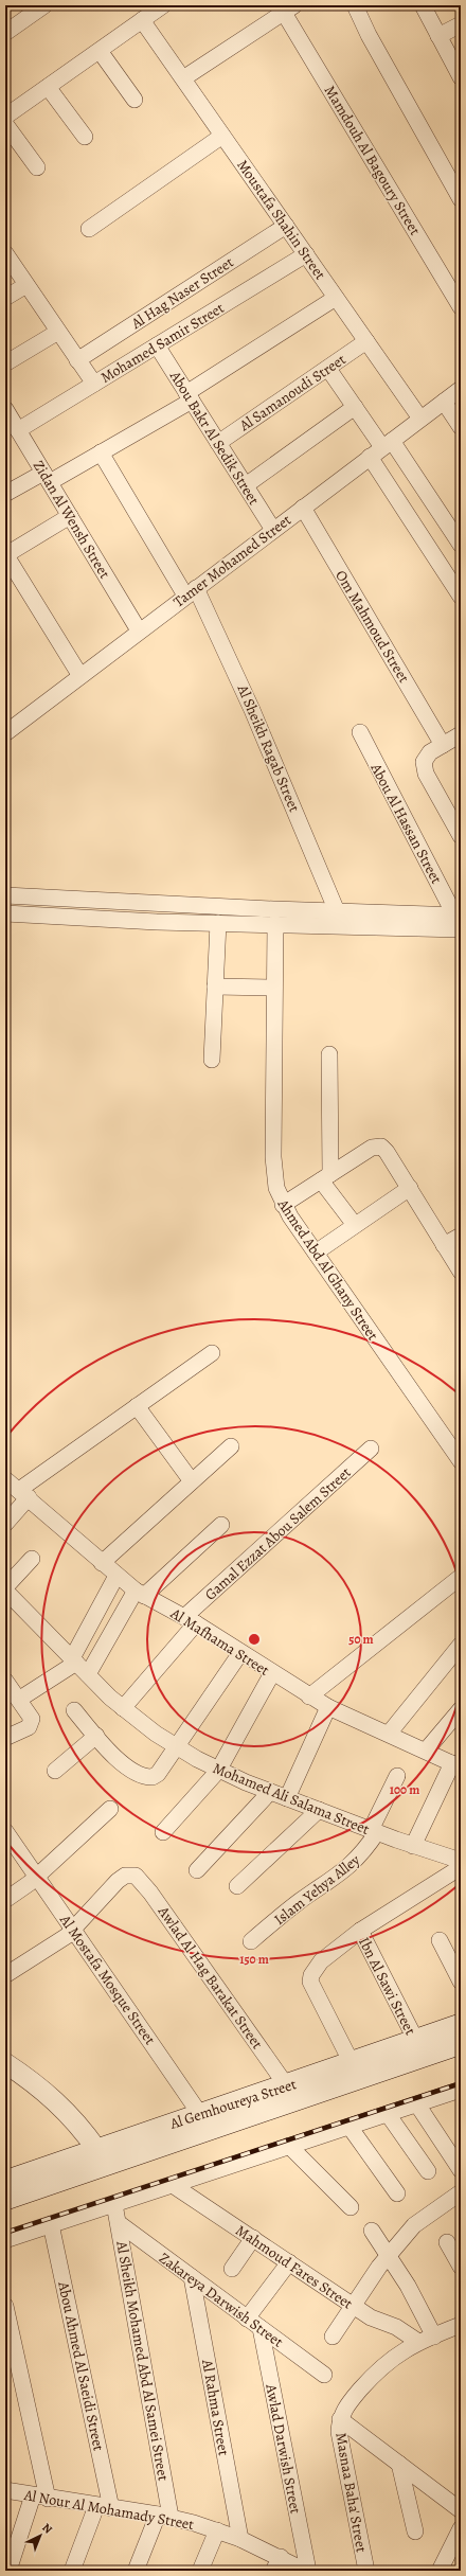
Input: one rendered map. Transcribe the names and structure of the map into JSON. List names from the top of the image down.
{
  "streets": {
    "main road": ["Al Gemhoureya Street"],
    "street": [
      "Mamdouh Al Bagoury Street",
      "Moustafa Shahin Street",
      "Al Hag Naser Street",
      "Mohamed Samir Street",
      "Al Samanoudi Street",
      "Abou Bakr Al Sedik Street",
      "Zidan Al Wensh Street",
      "Tamer Mohamed Street",
      "Om Mahmoud Street",
      "Al Sheikh Ragab Street",
      "Abou Al Hassan Street",
      "Ahmed Abd Al Ghany Street",
      "Gamal Ezzat Abou Salem Street",
      "Al Mafhama Street",
      "Mohamed Ali Salama Street",
      "Islam Yehya Alley",
      "Awlad Al Hag Barakat Street",
      "Al Mostafa Mosque Street",
      "Ibn Al Sawi Street",
      "Mahmoud Fares Street",
      "Zakareya Darwish Street",
      "Al Sheikh Mohamed Abd Al Samei Street",
      "Abou Ahmed Al Saeidi Street",
      "Al Rahma Street",
      "Awlad Darwish Street",
      "Masnaa Baha' Street",
      "Al Nour Al Mohamady Street"
    ]
  },
  "crossings": [
    ["Moustafa Shahin Street", "Al Hag Naser Street"],
    ["Moustafa Shahin Street", "Mohamed Samir Street"],
    ["Moustafa Shahin Street", "Al Samanoudi Street"],
    ["Moustafa Shahin Street", "Tamer Mohamed Street"],
    ["Mohamed Samir Street", "Abou Bakr Al Sedik Street"],
    ["Mohamed Samir Street", "Zidan Al Wensh Street"],
    ["Al Samanoudi Street", "Abou Bakr Al Sedik Street"],
    ["Abou Bakr Al Sedik Street", "Tamer Mohamed Street"],
    ["Zidan Al Wensh Street", "Tamer Mohamed Street"],
    ["Tamer Mohamed Street", "Om Mahmoud Street"],
    ["Tamer Mohamed Street", "Al Sheikh Ragab Street"],
    ["Gamal Ezzat Abou Salem Street", "Al Mafhama Street"],
    ["Gamal Ezzat Abou Salem Street", "Mohamed Ali Salama Street"],
    ["Mohamed Ali Salama Street", "Islam Yehya Alley"],
    ["Awlad Al Hag Barakat Street", "Al Mostafa Mosque Street"],
    ["Awlad Al Hag Barakat Street", "Al Gemhoureya Street"],
    ["Al Mostafa Mosque Street", "Al Gemhoureya Street"],
    ["Ibn Al Sawi Street", "Al Gemhoureya Street"],
    ["Mahmoud Fares Street", "Masnaa Baha' Street"],
    ["Zakareya Darwish Street", "Al Sheikh Mohamed Abd Al Samei Street"],
    ["Zakareya Darwish Street", "Al Rahma Street"],
    ["Zakareya Darwish Street", "Awlad Darwish Street"],
    ["Al Sheikh Mohamed Abd Al Samei Street", "Al Nour Al Mohamady Street"],
    ["Abou Ahmed Al Saeidi Street", "Al Nour Al Mohamady Street"],
    ["Al Rahma Street", "Al Nour Al Mohamady Street"]
  ],
  "north": "top right",
  "rings": ["50 m", "100 m", "150 m"]
}
